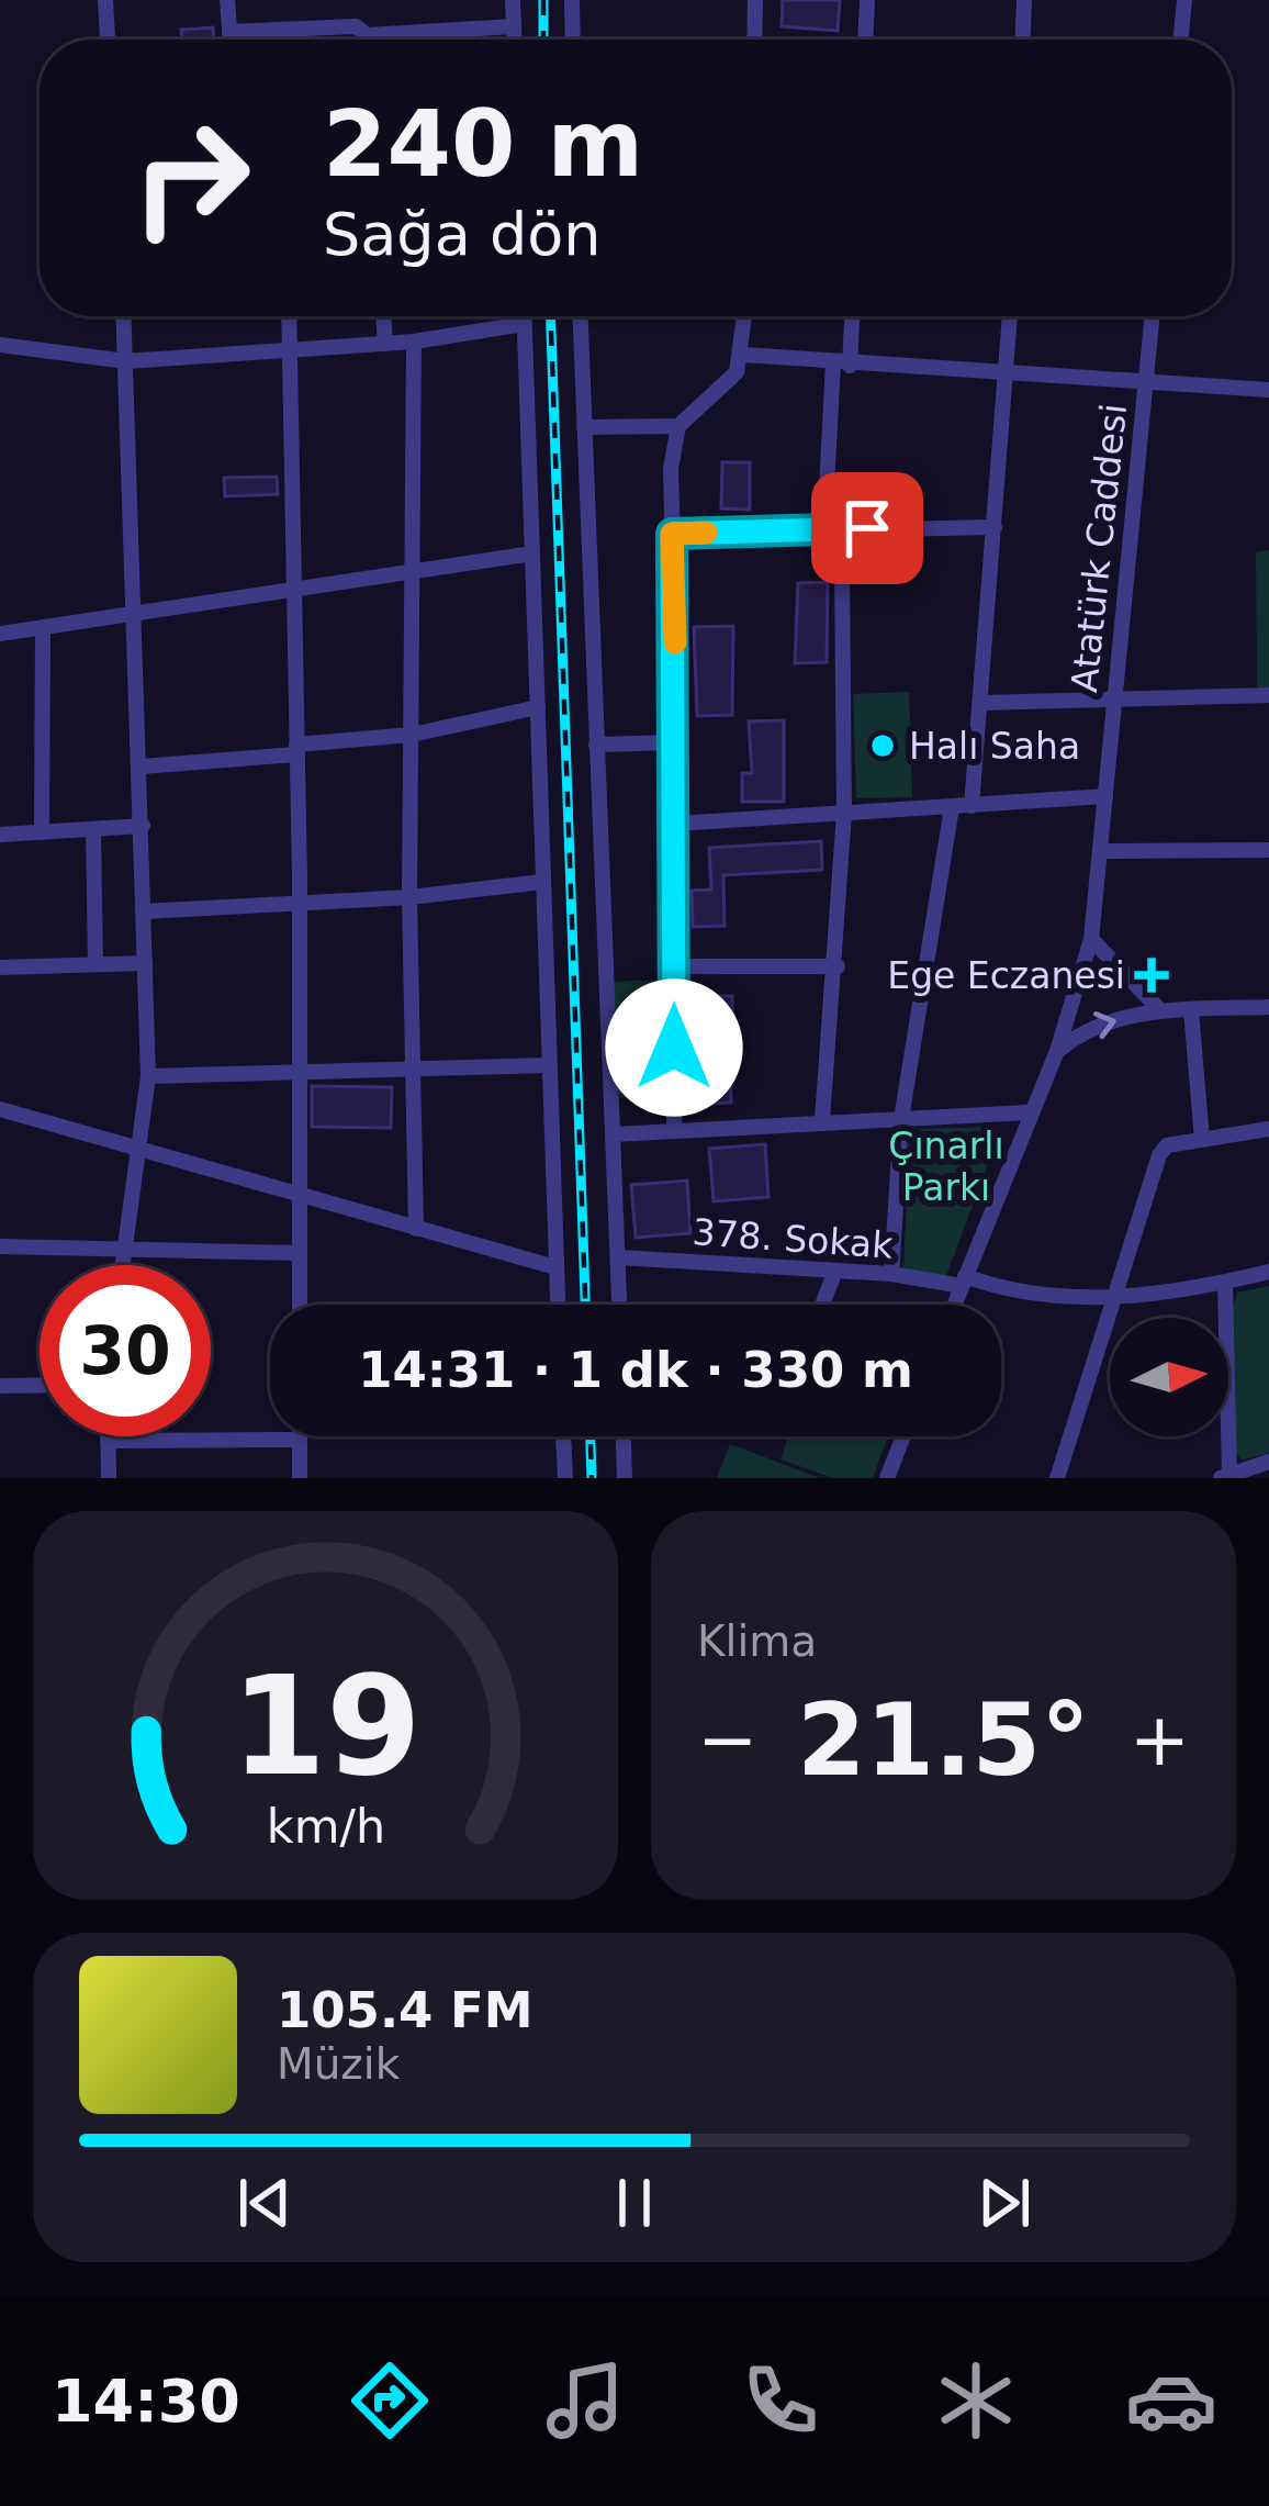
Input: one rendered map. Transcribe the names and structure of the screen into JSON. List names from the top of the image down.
{
  "streets": {
    "street": ["Atatürk Caddesi", "378. Sokak"]
  },
  "crossings": [
    ["Atatürk Caddesi", "378. Sokak"]
  ],
  "parks": ["Çınarlı Parkı"],
  "places": {
    "other": ["Halı Saha"],
    "health": ["Ege Eczanesi"]
  },
  "north": "right",
  "page": {
    "turn": ["240 m", "Sağa dön"],
    "limit": "30",
    "trip": "14:31 · 1 dk · 330 m",
    "tile": "Klima",
    "heat": ["−", "21.5°", "+"],
    "song": ["105.4 FM", "Müzik"],
    "tabs": "14:30",
    "gauge": ["19", "km/h"]
  }
}
